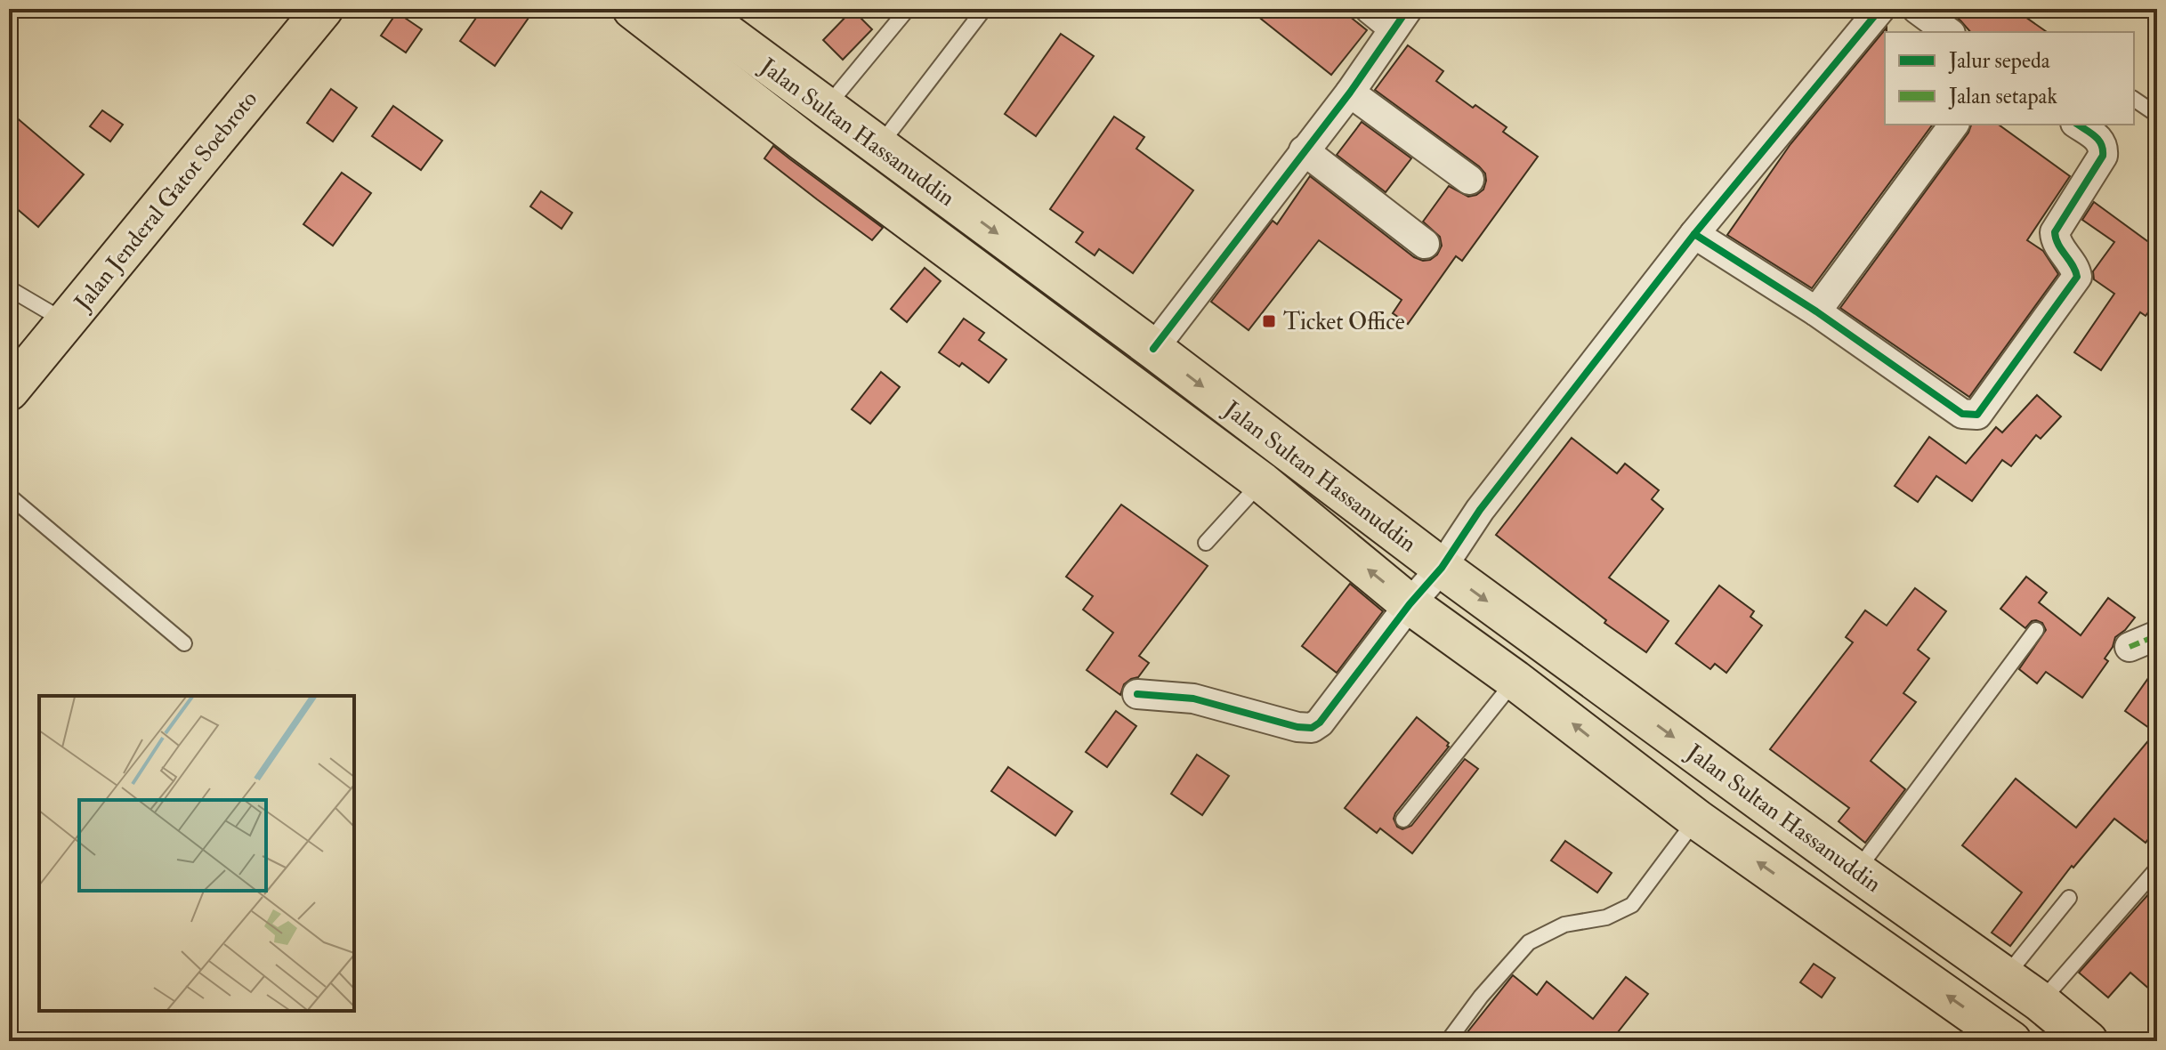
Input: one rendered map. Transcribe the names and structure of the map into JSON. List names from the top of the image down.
{
  "streets": {
    "main road": ["Jalan Sultan Hassanuddin", "Jalan Jenderal Gatot Soebroto"]
  },
  "places": {
    "transit": ["Ticket Office"]
  },
  "legend": ["Jalur sepeda", "Jalan setapak"]
}
